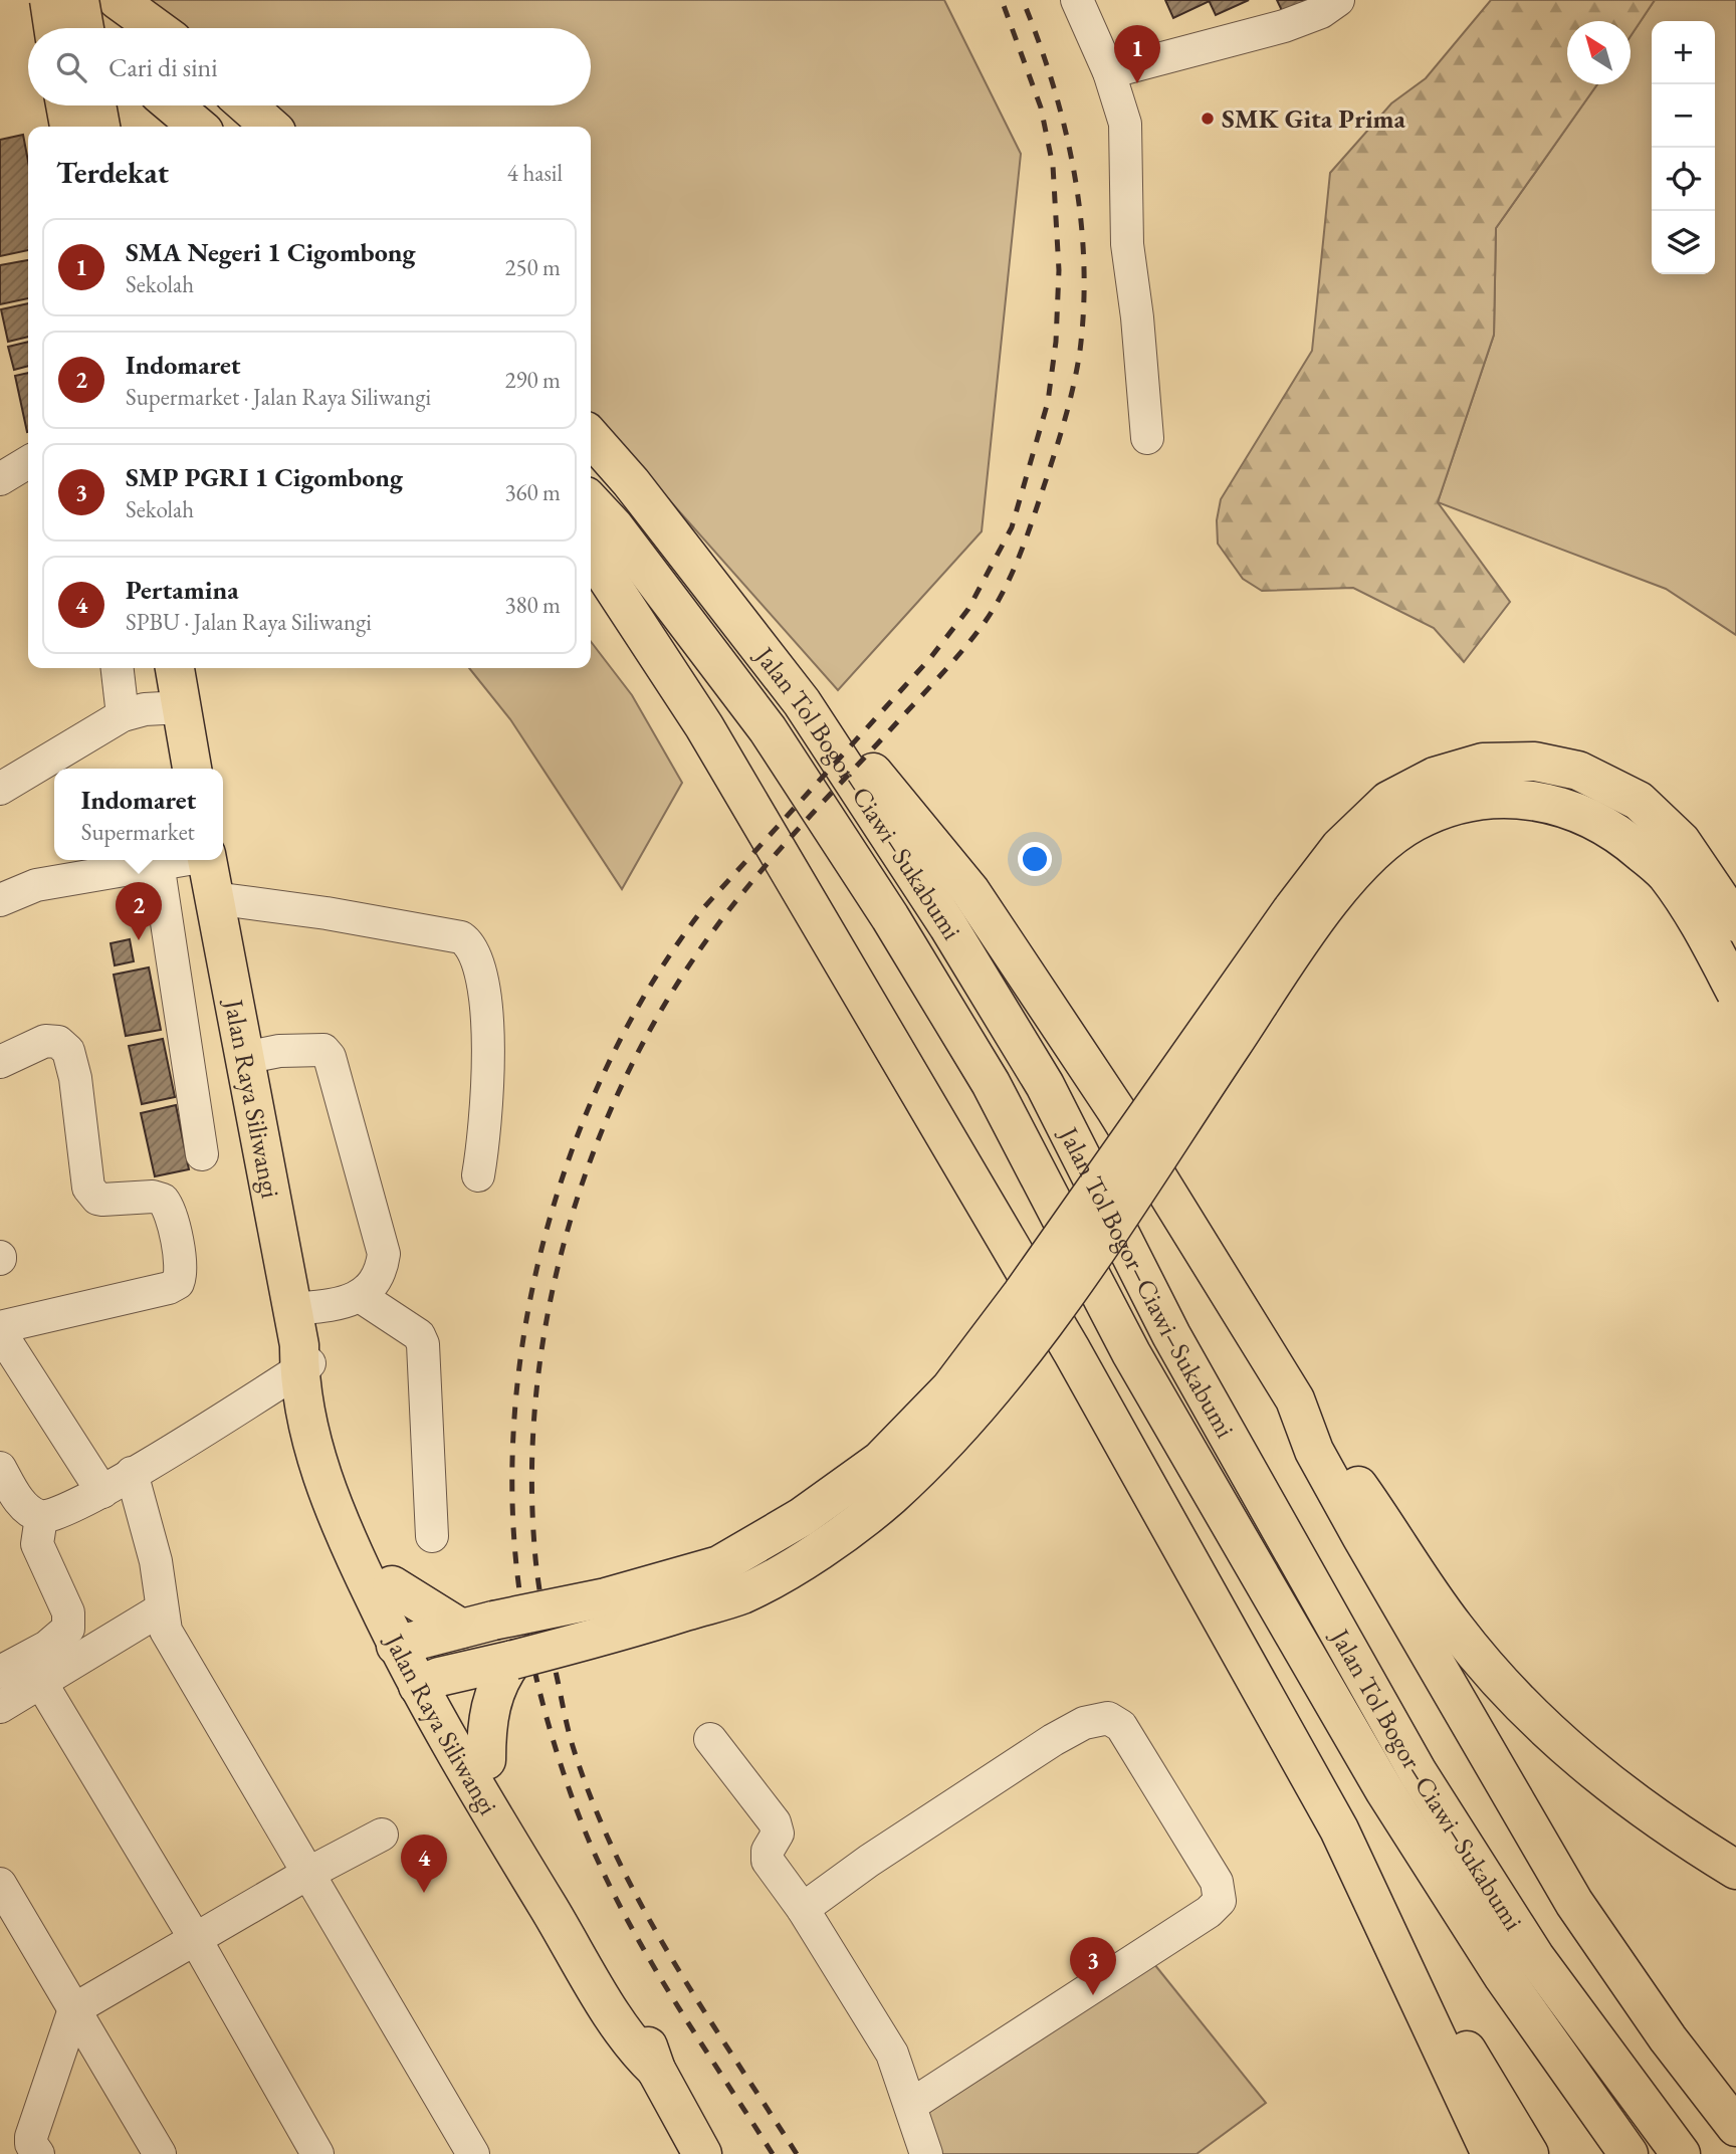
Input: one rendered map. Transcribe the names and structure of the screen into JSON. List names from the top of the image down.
{
  "streets": {
    "highway": ["Jalan Tol Bogor–Ciawi–Sukabumi", "Jalan Raya Siliwangi"]
  },
  "places": ["SMK Gita Prima"],
  "north": "top left",
  "page": {
    "map_buttons": ["+", "−"],
    "pins": [
      "1",
      "2",
      "4",
      "3"
    ],
    "search": "Cari di sini",
    "heading": ["Terdekat", "4 hasil"],
    "list": [
      {
        "mark": "1",
        "name": "SMA Negeri 1 Cigombong",
        "note": "Sekolah",
        "value": "250 m"
      },
      {
        "mark": "2",
        "name": "Indomaret",
        "note": "Supermarket · Jalan Raya Siliwangi",
        "value": "290 m"
      },
      {
        "mark": "3",
        "name": "SMP PGRI 1 Cigombong",
        "note": "Sekolah",
        "value": "360 m"
      },
      {
        "mark": "4",
        "name": "Pertamina",
        "note": "SPBU · Jalan Raya Siliwangi",
        "value": "380 m"
      }
    ],
    "popup": ["Indomaret", "Supermarket"]
  }
}
